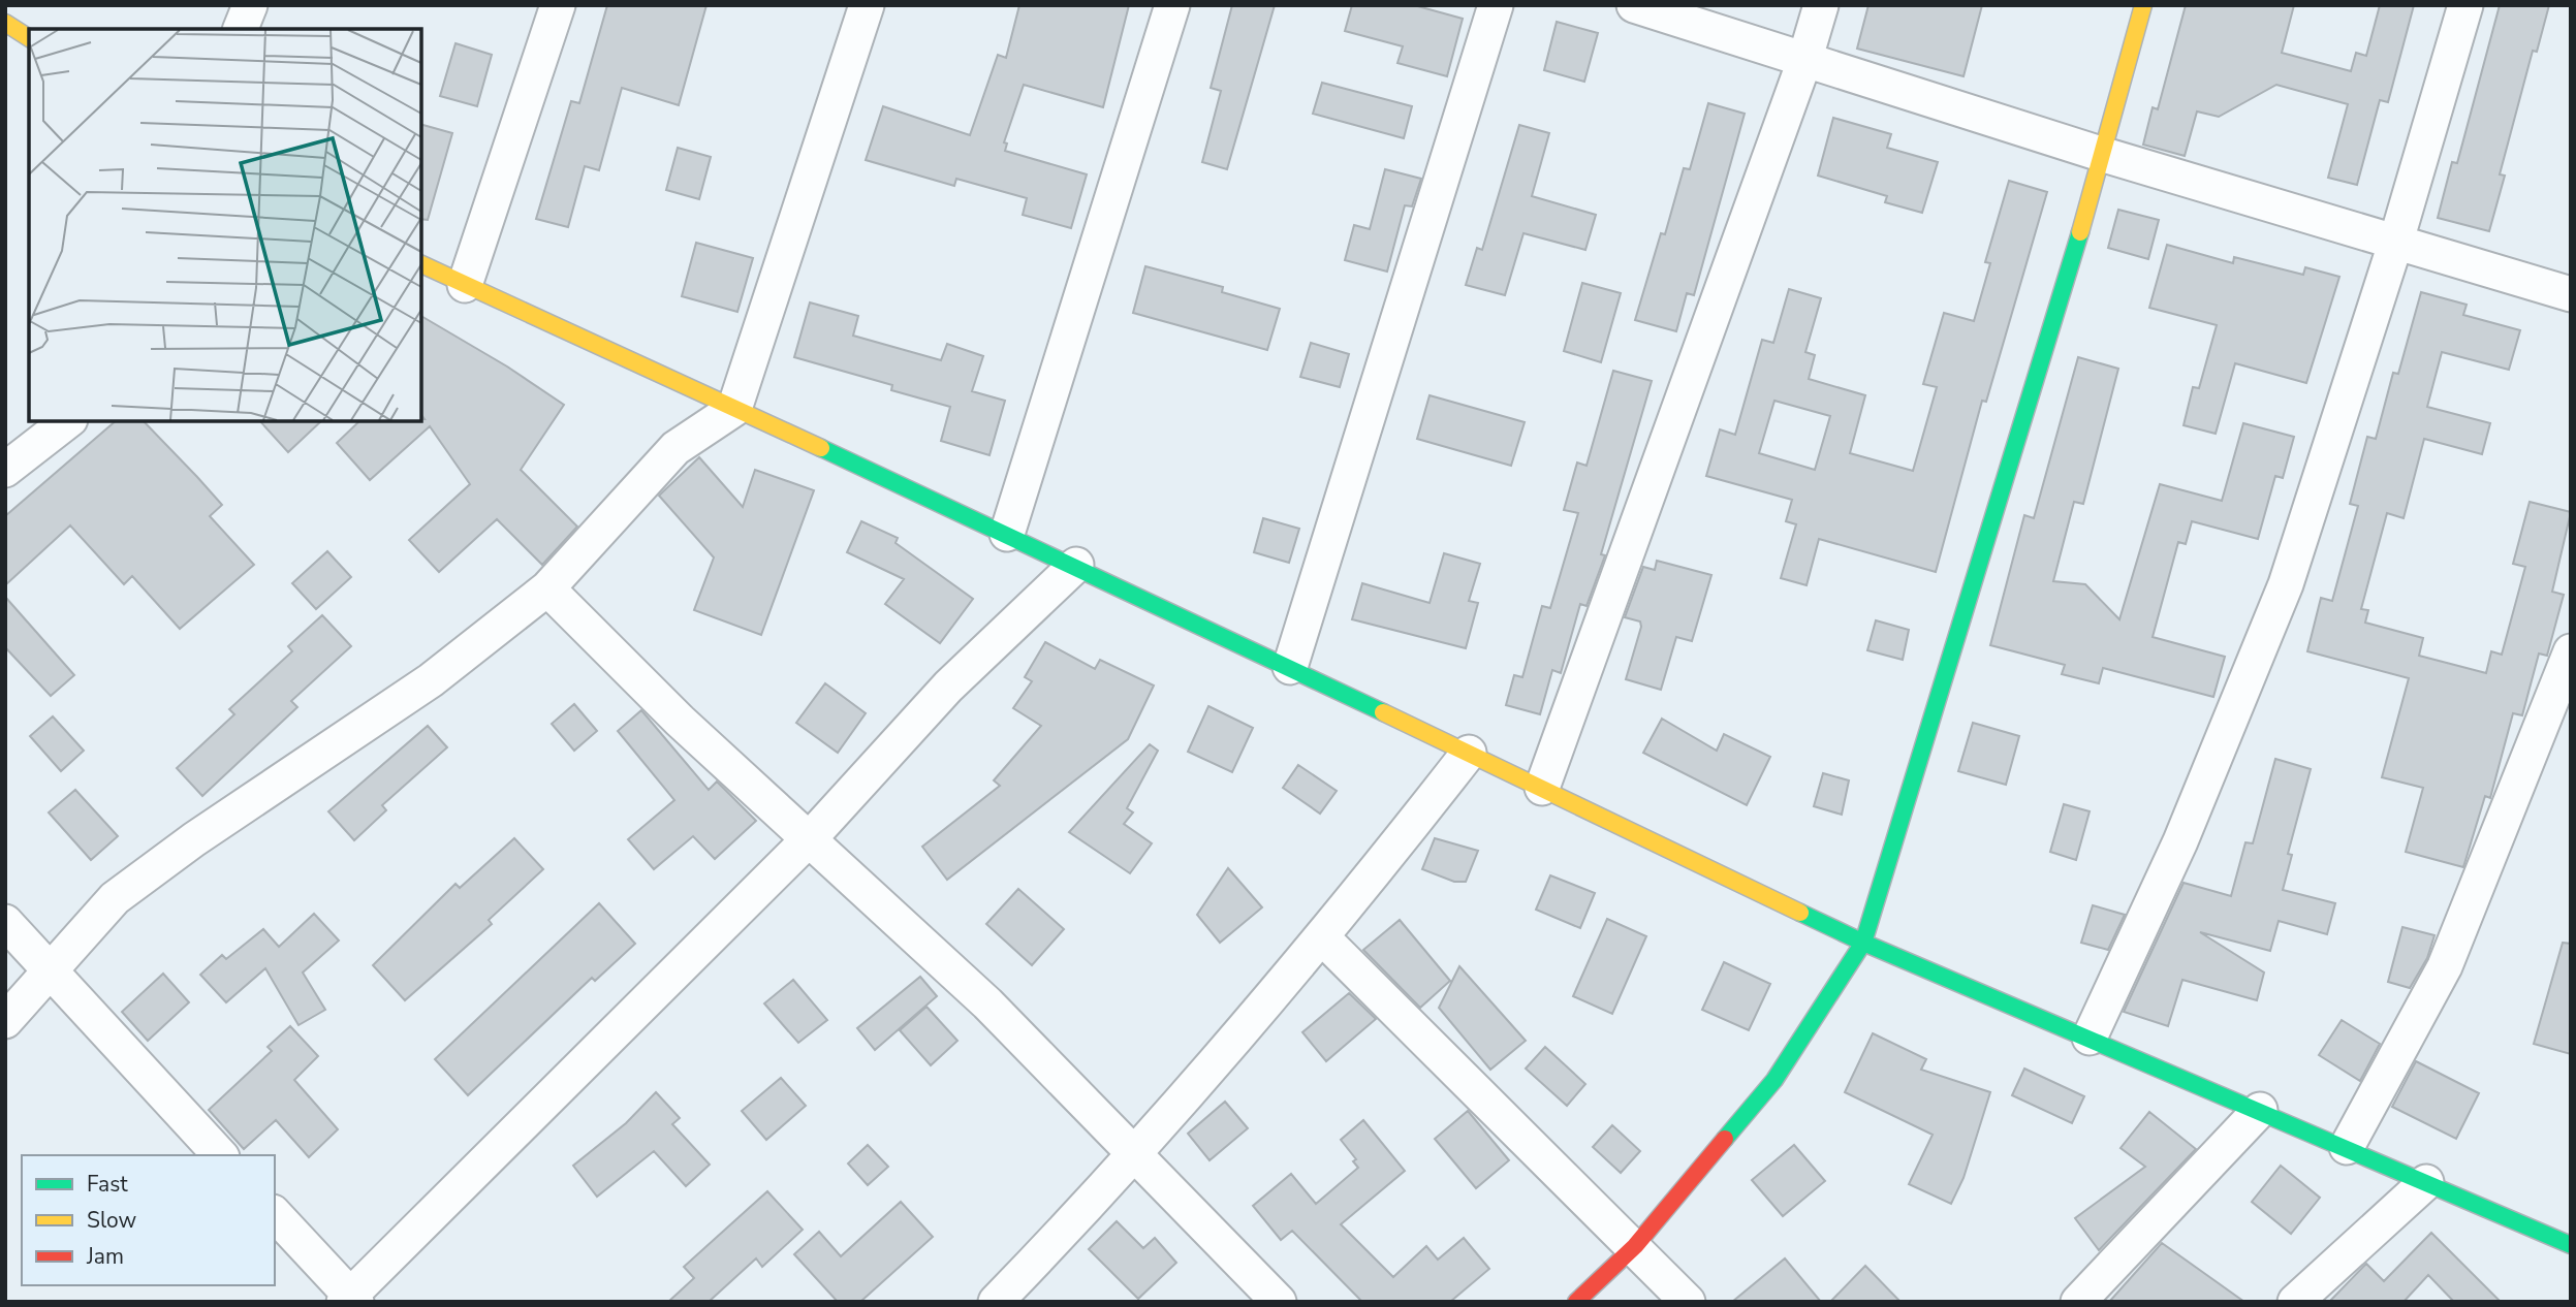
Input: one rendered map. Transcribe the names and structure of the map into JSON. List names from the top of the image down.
{
  "legend": ["Fast", "Slow", "Jam"]
}
